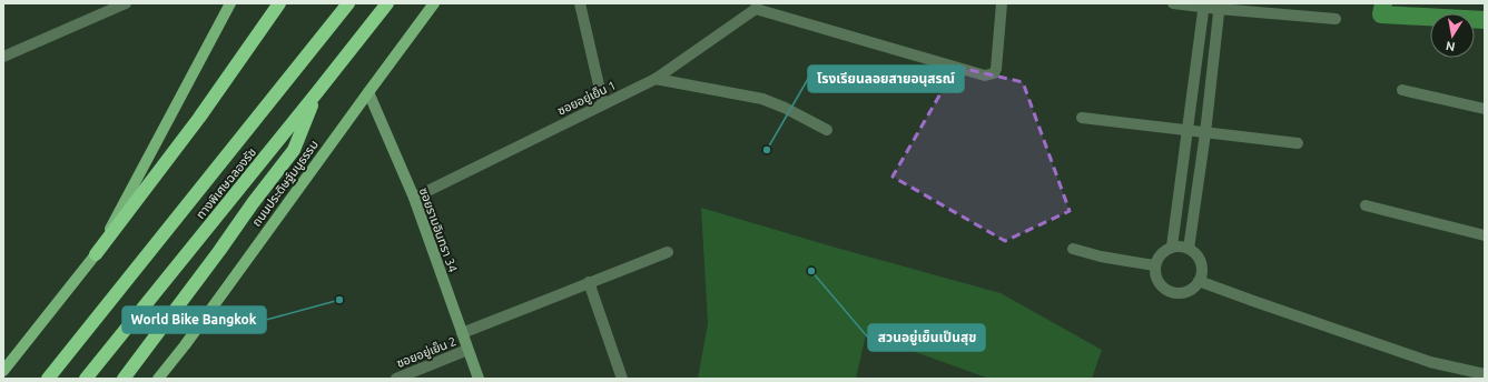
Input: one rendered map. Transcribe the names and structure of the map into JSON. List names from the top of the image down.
{
  "streets": {
    "highway": ["ทางพิเศษฉลองรัช"],
    "main road": ["ถนนประดิษฐ์มนูธรรม"],
    "street": ["ซอยอยู่เย็น 1", "ซอยรามอินทรา 34", "ซอยอยู่เย็น 2"]
  },
  "crossings": [
    ["ซอยอยู่เย็น 1", "ซอยรามอินทรา 34"],
    ["ถนนประดิษฐ์มนูธรรม", "ซอยรามอินทรา 34"],
    ["ซอยรามอินทรา 34", "ซอยอยู่เย็น 2"]
  ],
  "places": ["โรงเรียนลอยสายอนุสรณ์", "สวนอยู่เย็นเป็นสุข", "World Bike Bangkok"],
  "north": "bottom"
}
